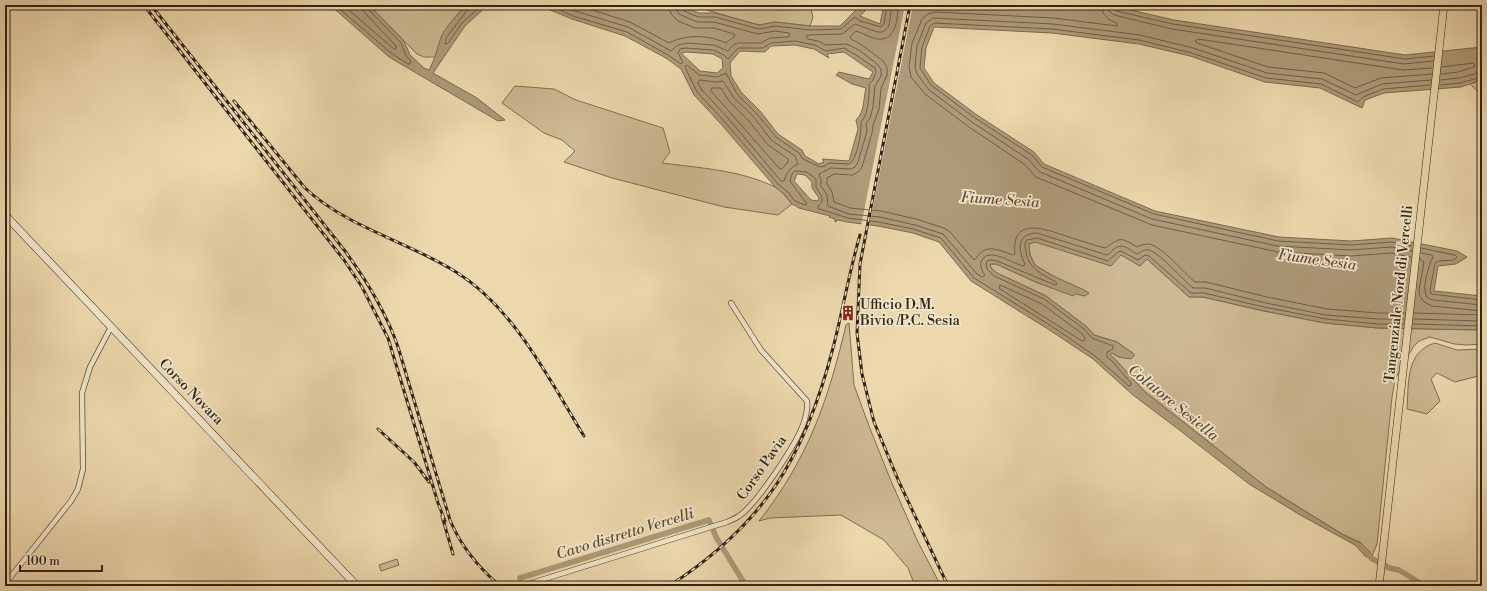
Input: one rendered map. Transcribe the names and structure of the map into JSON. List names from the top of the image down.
{
  "streets": {
    "main road": ["Tangenziale Nord di Vercelli", "Corso Novara"],
    "street": ["Corso Pavia"]
  },
  "water": ["Fiume Sesia", "Colatore Sesiella", "Cavo distretto Vercelli"],
  "places": {
    "building": ["Ufficio D.M. Bivio /P.C. Sesia"]
  },
  "scale_bar": "100 m"
}
